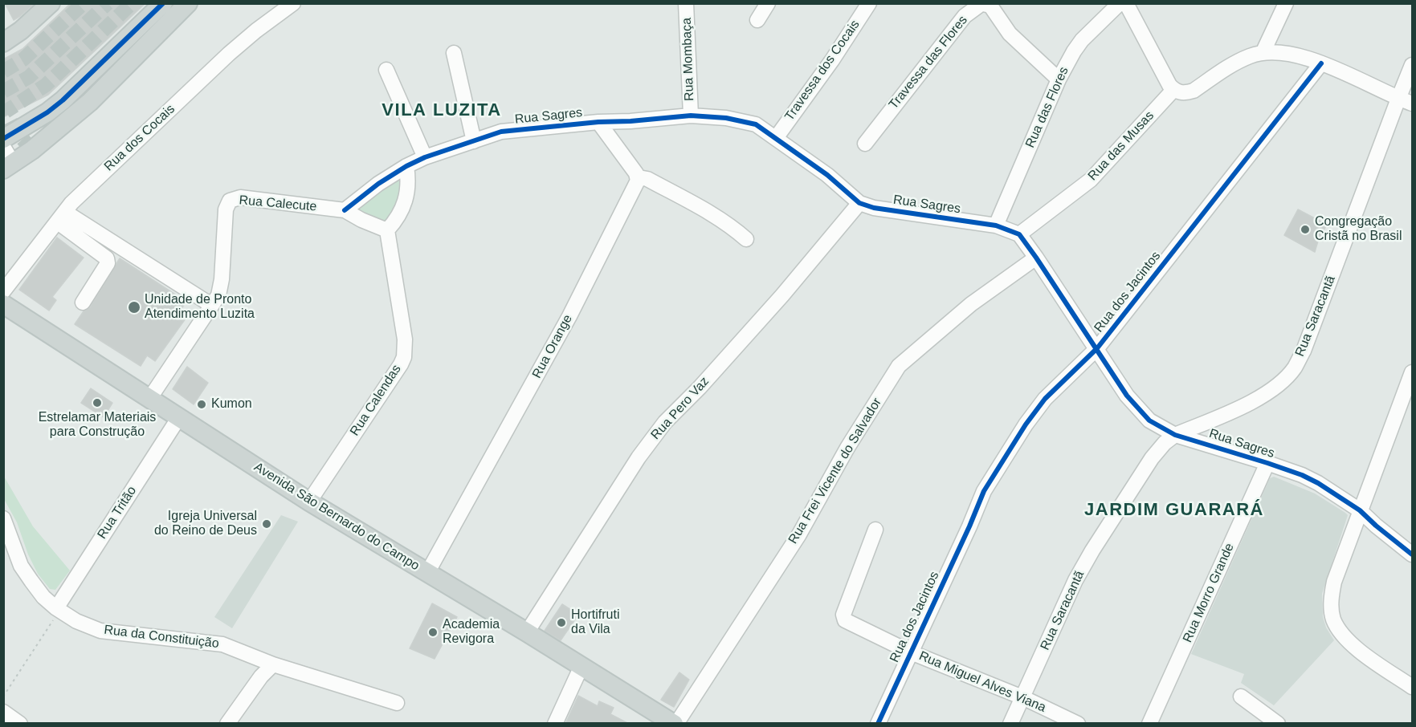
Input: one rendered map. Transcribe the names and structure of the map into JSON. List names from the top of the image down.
{
  "streets": {
    "main road": ["Avenida São Bernardo do Campo"],
    "street": [
      "Rua Mombaça",
      "Travessa das Flores",
      "Travessa dos Cocais",
      "Rua das Flores",
      "Rua Sagres",
      "Rua dos Cocais",
      "Rua das Musas",
      "Rua Calecute",
      "Rua dos Jacintos",
      "Rua Saracantã",
      "Rua Orange",
      "Rua Calendas",
      "Rua Pero Vaz",
      "Rua Frei Vicente do Salvador",
      "Rua Tritão",
      "Rua Morro Grande",
      "Rua da Constituição",
      "Rua Miguel Alves Viana"
    ]
  },
  "crossings": [
    ["Rua Mombaça", "Rua Sagres"],
    ["Travessa das Flores", "Rua das Flores"],
    ["Travessa dos Cocais", "Rua Sagres"],
    ["Rua das Flores", "Rua Sagres"],
    ["Rua Sagres", "Rua das Musas"],
    ["Rua Sagres", "Rua Calecute"],
    ["Rua Sagres", "Rua dos Jacintos"],
    ["Rua Sagres", "Rua Saracantã"],
    ["Rua Sagres", "Rua Pero Vaz"],
    ["Rua Sagres", "Rua Frei Vicente do Salvador"],
    ["Rua Sagres", "Rua Morro Grande"],
    ["Rua Calecute", "Avenida São Bernardo do Campo"],
    ["Rua dos Jacintos", "Rua Miguel Alves Viana"],
    ["Rua Saracantã", "Rua Miguel Alves Viana"],
    ["Rua Orange", "Avenida São Bernardo do Campo"],
    ["Rua Calendas", "Avenida São Bernardo do Campo"],
    ["Rua Pero Vaz", "Avenida São Bernardo do Campo"],
    ["Rua Frei Vicente do Salvador", "Avenida São Bernardo do Campo"],
    ["Rua Tritão", "Avenida São Bernardo do Campo"],
    ["Rua Tritão", "Rua da Constituição"]
  ],
  "districts": ["VILA LUZITA", "JARDIM GUARARÁ"],
  "places": [
    "Congregação Cristã no Brasil",
    "Unidade de Pronto Atendimento Luzita",
    "Estrelamar Materiais para Construção",
    "Kumon",
    "Igreja Universal do Reino de Deus",
    "Hortifruti da Vila",
    "Academia Revigora"
  ]
}
